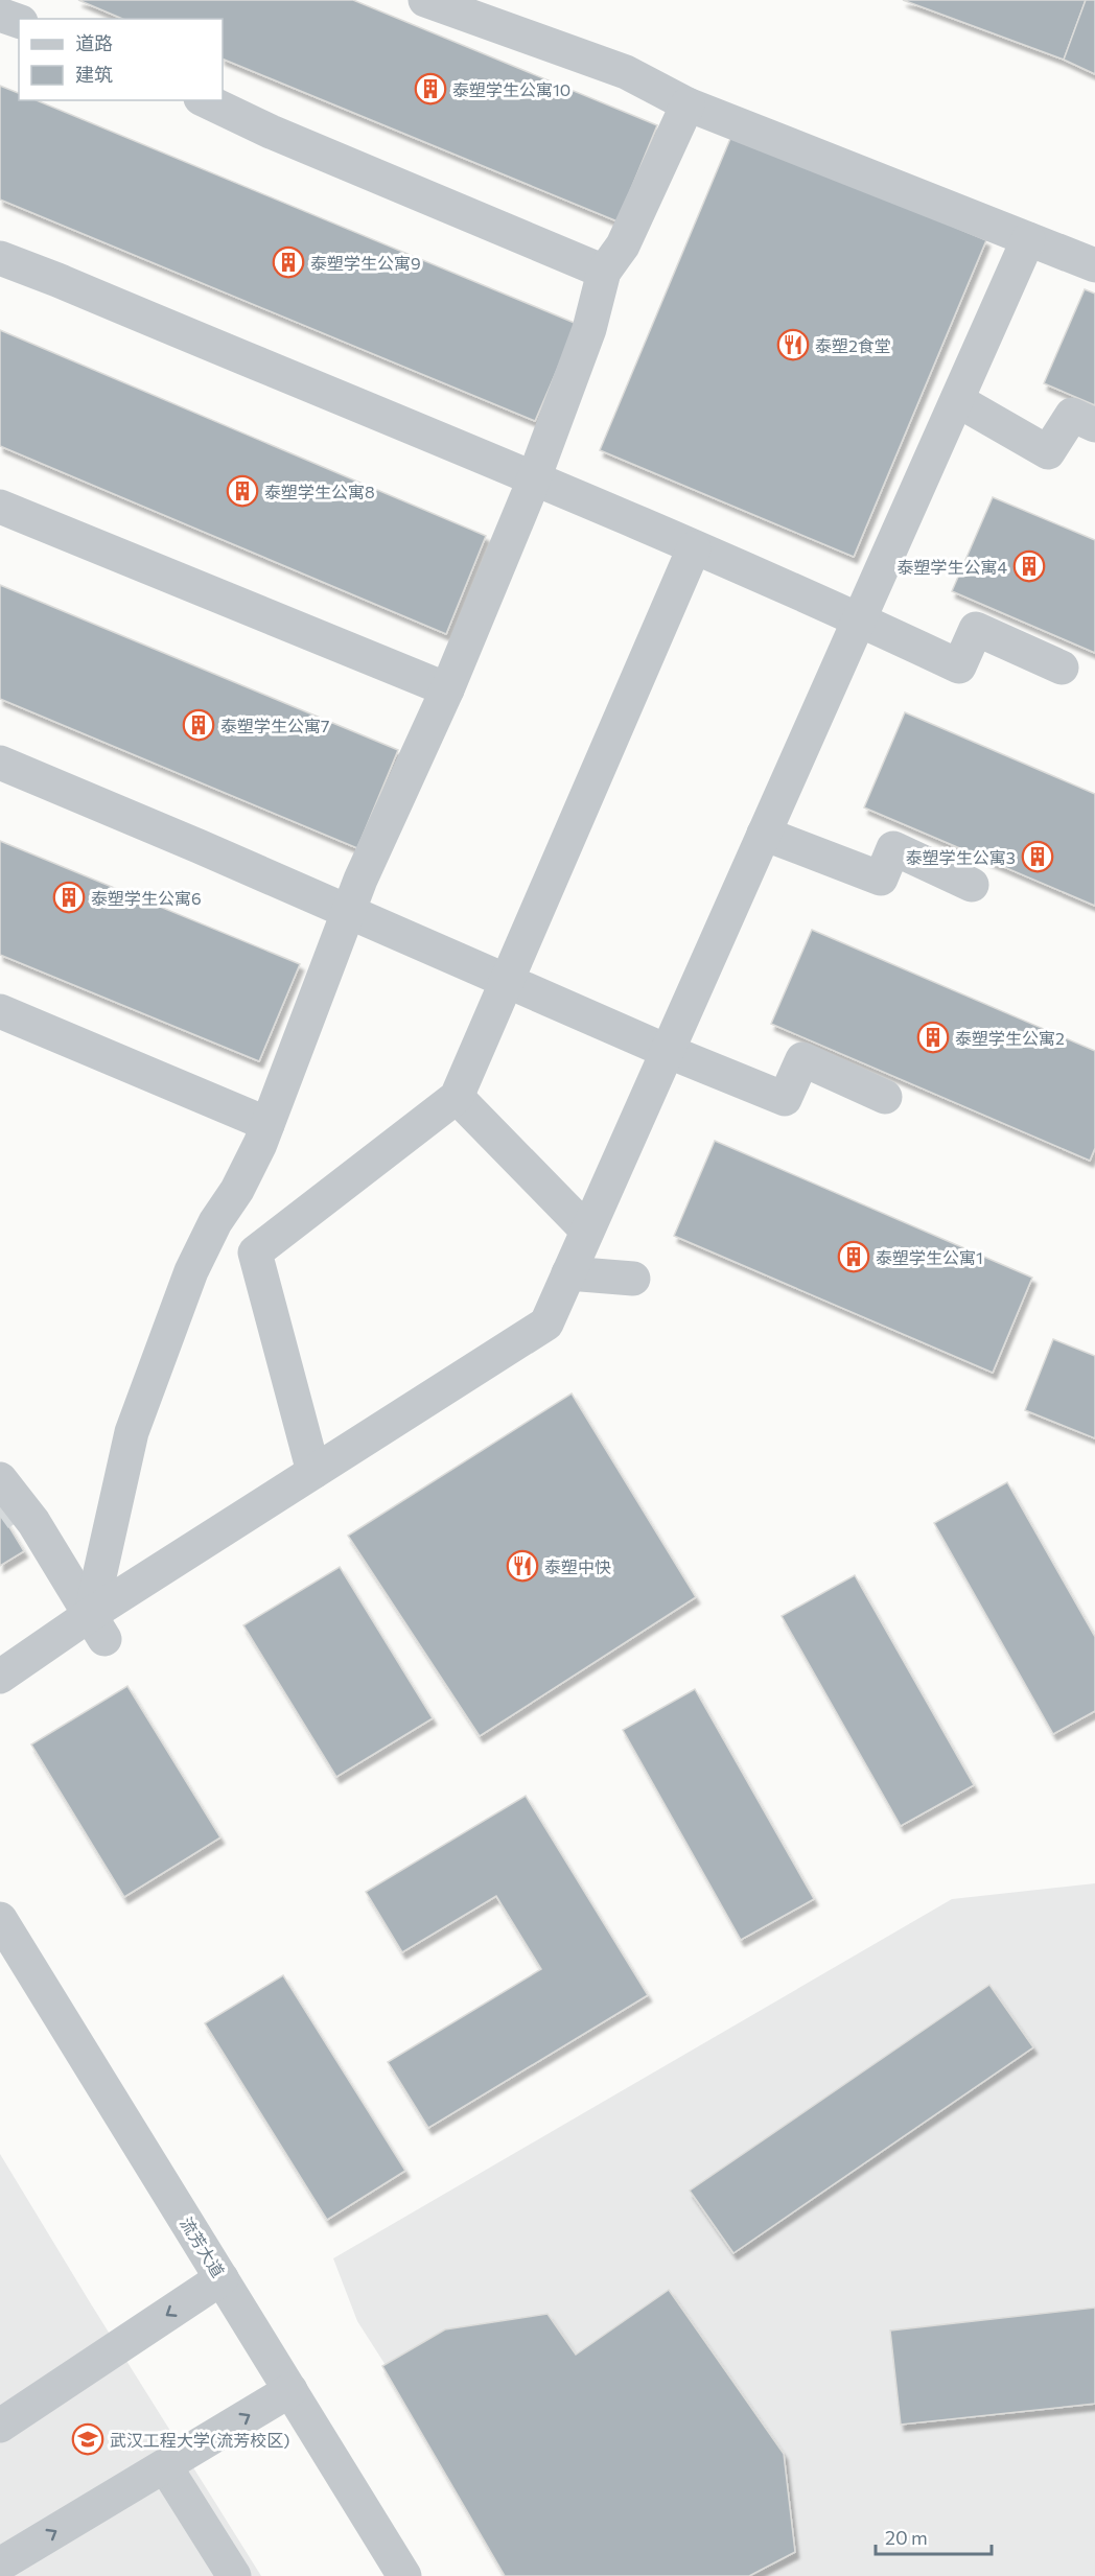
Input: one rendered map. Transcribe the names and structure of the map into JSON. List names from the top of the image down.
{
  "streets": {
    "street": ["流芳大道"]
  },
  "places": {
    "building": [
      "泰塑学生公寓10",
      "泰塑学生公寓9",
      "泰塑学生公寓8",
      "泰塑学生公寓4",
      "泰塑学生公寓7",
      "泰塑学生公寓3",
      "泰塑学生公寓6",
      "泰塑学生公寓2",
      "泰塑学生公寓1"
    ],
    "restaurant": ["泰塑2食堂", "泰塑中快"],
    "school or university": ["武汉工程大学(流芳校区)"]
  },
  "legend": ["道路", "建筑"],
  "scale_bar": "20 m"
}
